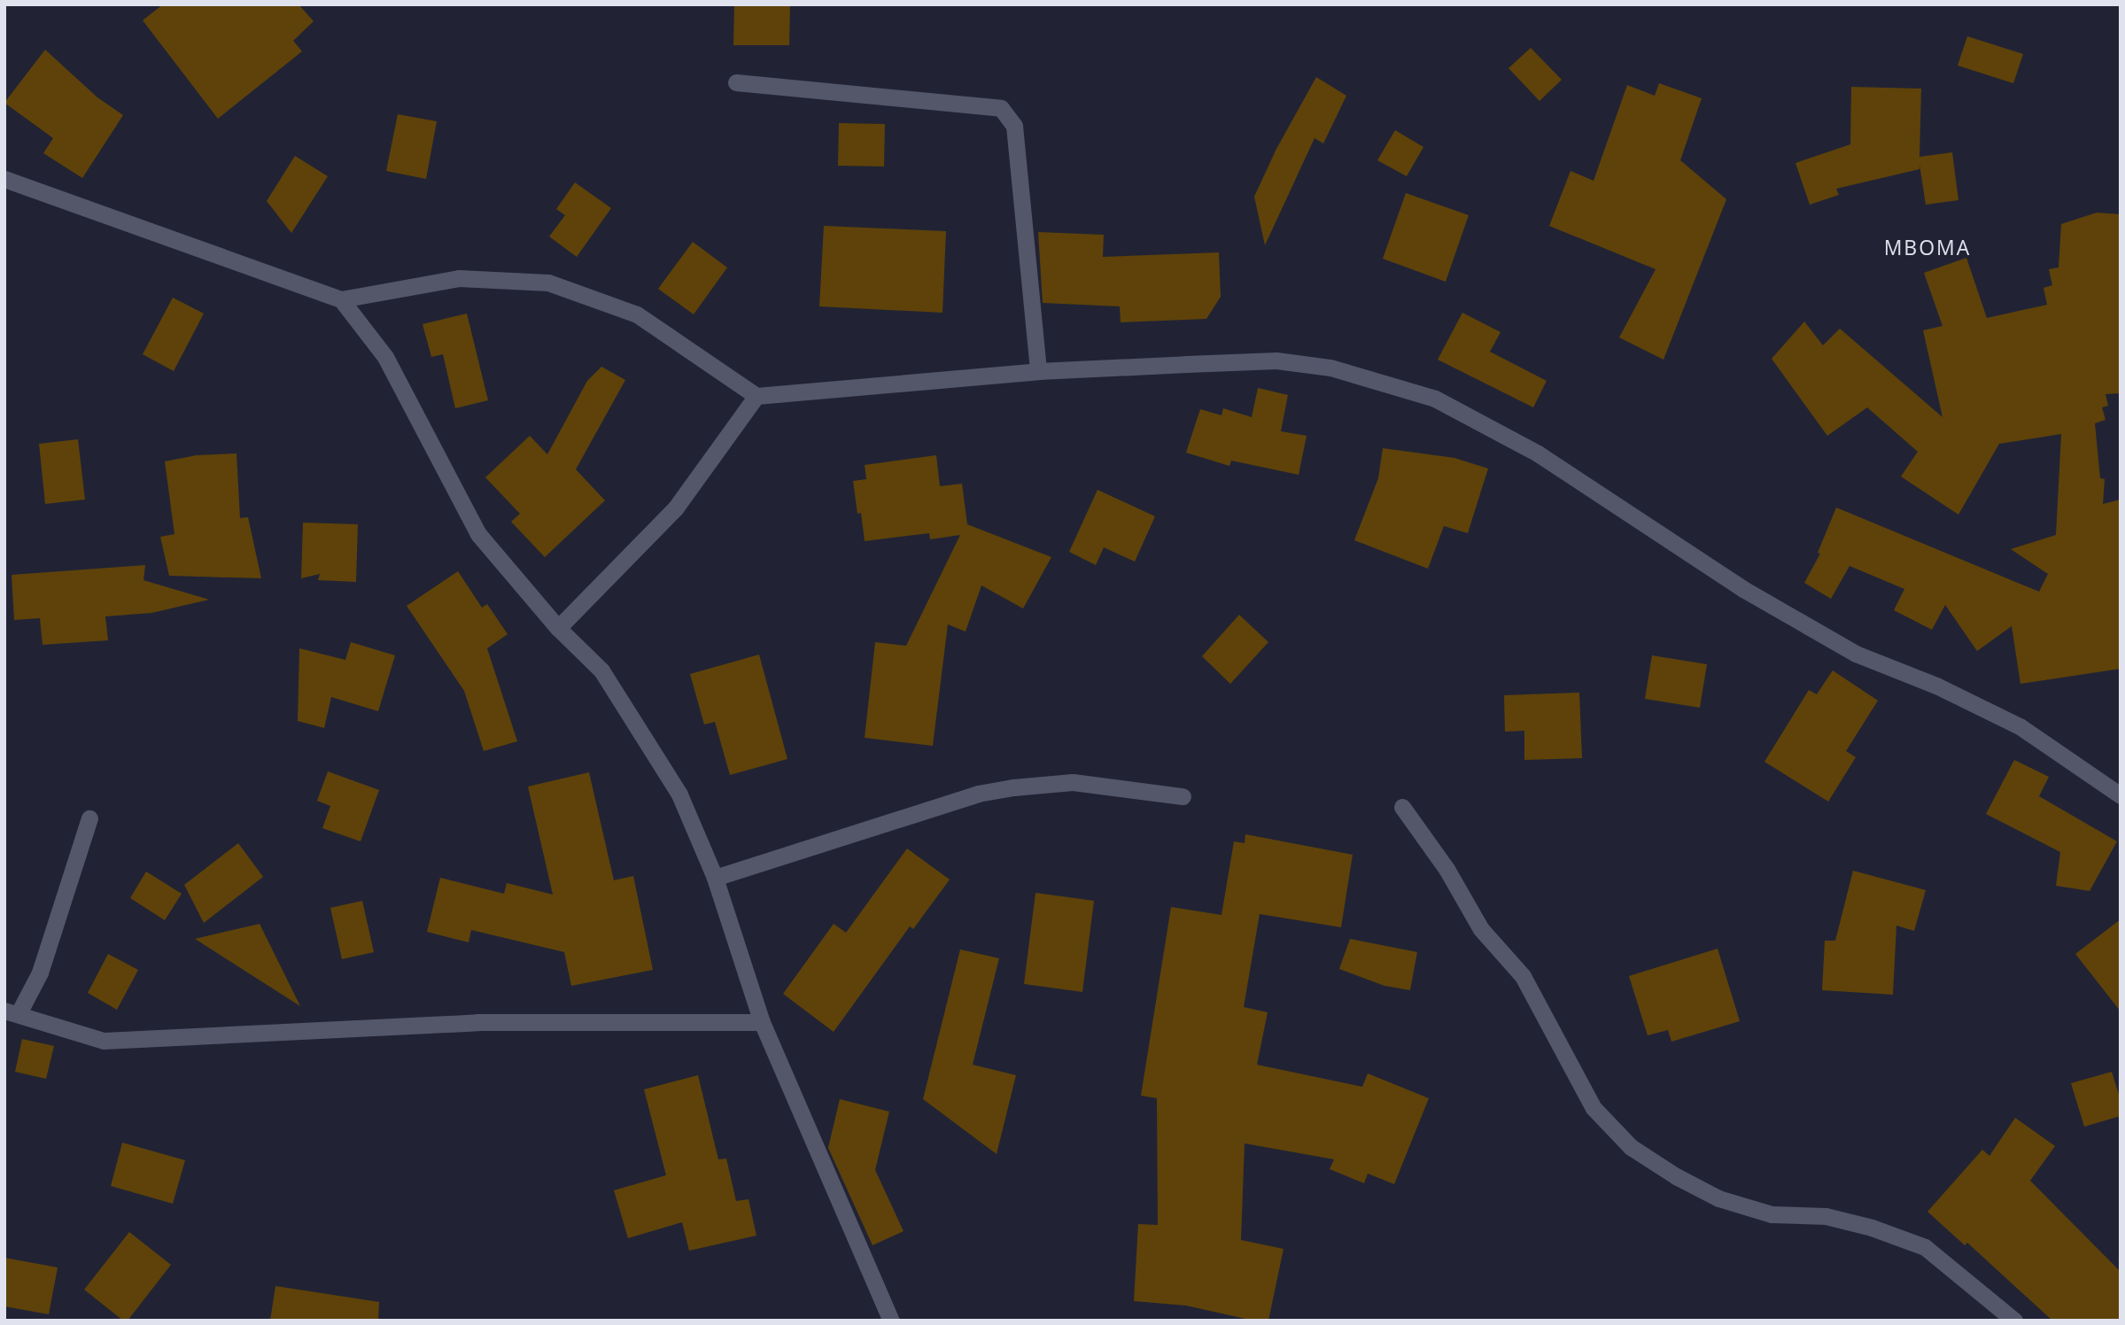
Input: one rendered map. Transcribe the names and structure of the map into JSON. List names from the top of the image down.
{
  "districts": ["MBOMA"]
}
